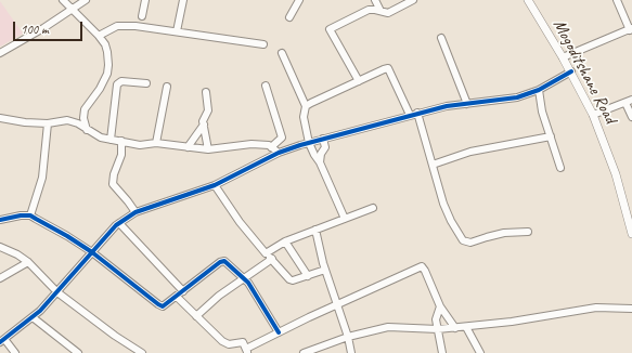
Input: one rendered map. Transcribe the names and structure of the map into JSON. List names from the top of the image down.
{
  "streets": {
    "main road": ["Mogoditshane Road"]
  },
  "scale_bar": "100 m"
}
